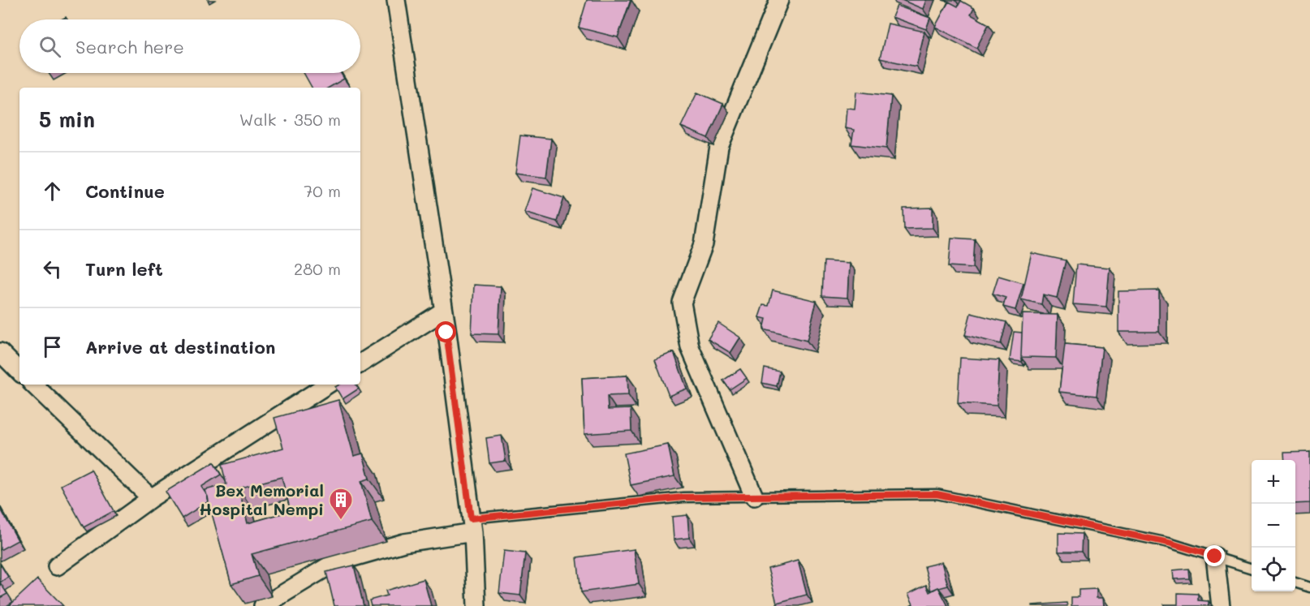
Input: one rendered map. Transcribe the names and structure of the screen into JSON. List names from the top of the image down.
{
  "places": {
    "building": ["Bex Memorial Hospital Nempi"]
  },
  "page": {
    "search": "Search here",
    "heading": ["5 min", "Walk · 350 m"],
    "list": [
      ["Continue", "70 m"],
      ["Turn left", "280 m"],
      "Arrive at destination"
    ],
    "map_buttons": ["+", "−"]
  }
}
